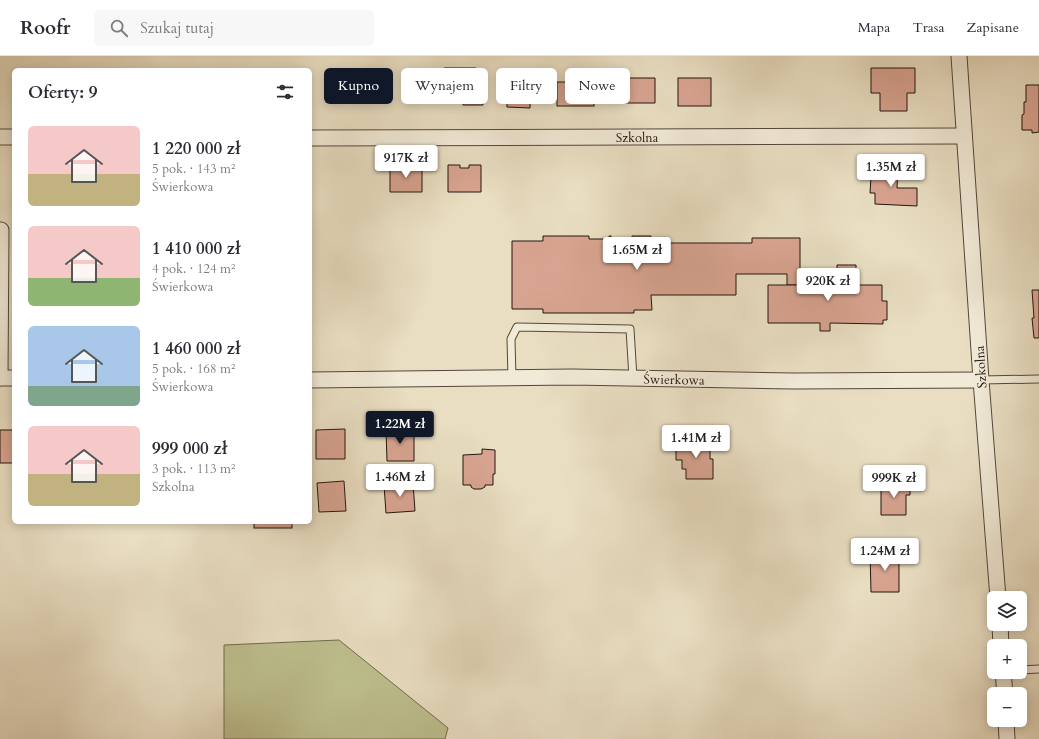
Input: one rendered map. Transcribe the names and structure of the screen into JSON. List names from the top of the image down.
{
  "streets": {
    "street": ["Szkolna", "Świerkowa"]
  },
  "crossings": [
    ["Szkolna", "Świerkowa"]
  ],
  "page": {
    "header": "Roofr",
    "search": "Szukaj tutaj",
    "nav": ["Mapa", "Trasa", "Zapisane"],
    "chip": [
      "Kupno",
      "Wynajem",
      "Filtry",
      "Nowe"
    ],
    "heading": "Oferty: 9",
    "list": [
      {
        "name": "1 220 000 zł",
        "note": "5 pok. · 143 m² · Świerkowa"
      },
      {
        "name": "1 410 000 zł",
        "note": "4 pok. · 124 m² · Świerkowa"
      },
      {
        "name": "1 460 000 zł",
        "note": "5 pok. · 168 m² · Świerkowa"
      },
      {
        "name": "999 000 zł",
        "note": "3 pok. · 113 m² · Szkolna"
      }
    ],
    "price": [
      "917K zł",
      "1.35M zł",
      "1.65M zł",
      "920K zł",
      "1.22M zł",
      "1.41M zł",
      "1.46M zł",
      "999K zł",
      "1.24M zł"
    ],
    "map_buttons": ["+", "−"]
  }
}
